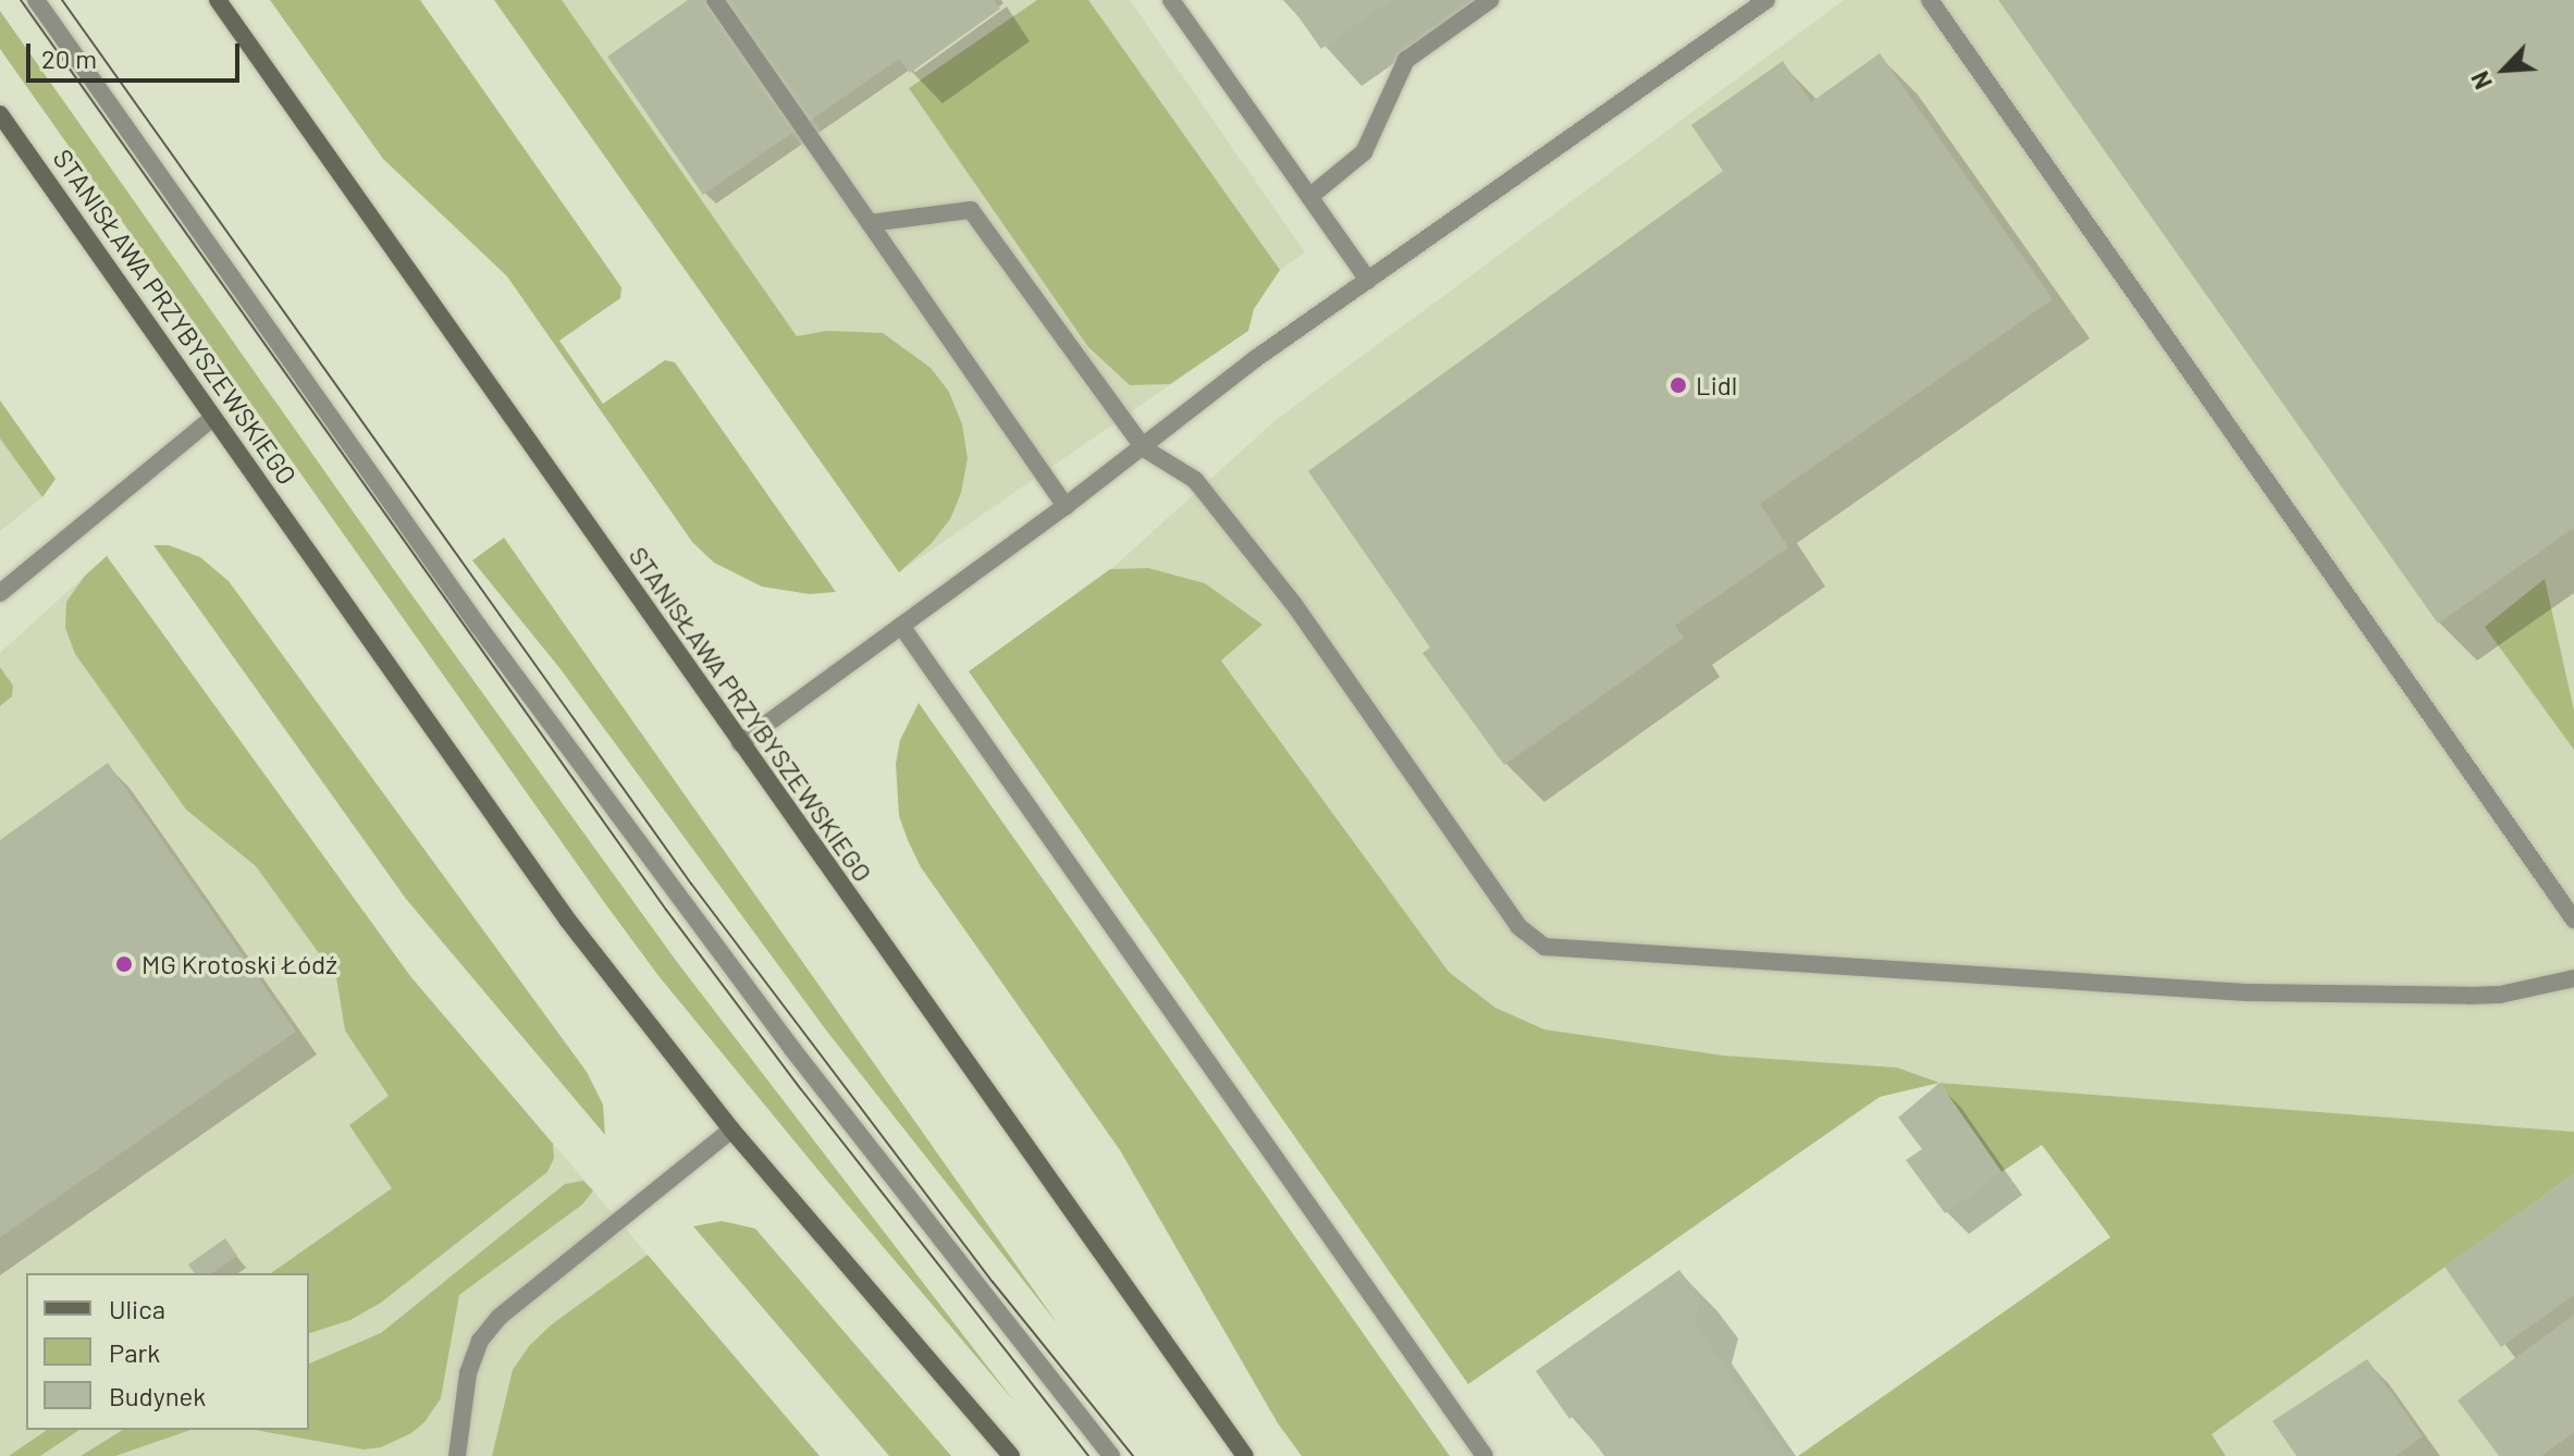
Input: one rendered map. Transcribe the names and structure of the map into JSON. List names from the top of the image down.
{
  "streets": {
    "main road": ["STANISŁAWA PRZYBYSZEWSKIEGO"]
  },
  "places": ["Lidl", "MG Krotoski Łódź"],
  "legend": ["Ulica", "Park", "Budynek"],
  "scale_bar": "20 m",
  "north": "bottom left"
}
